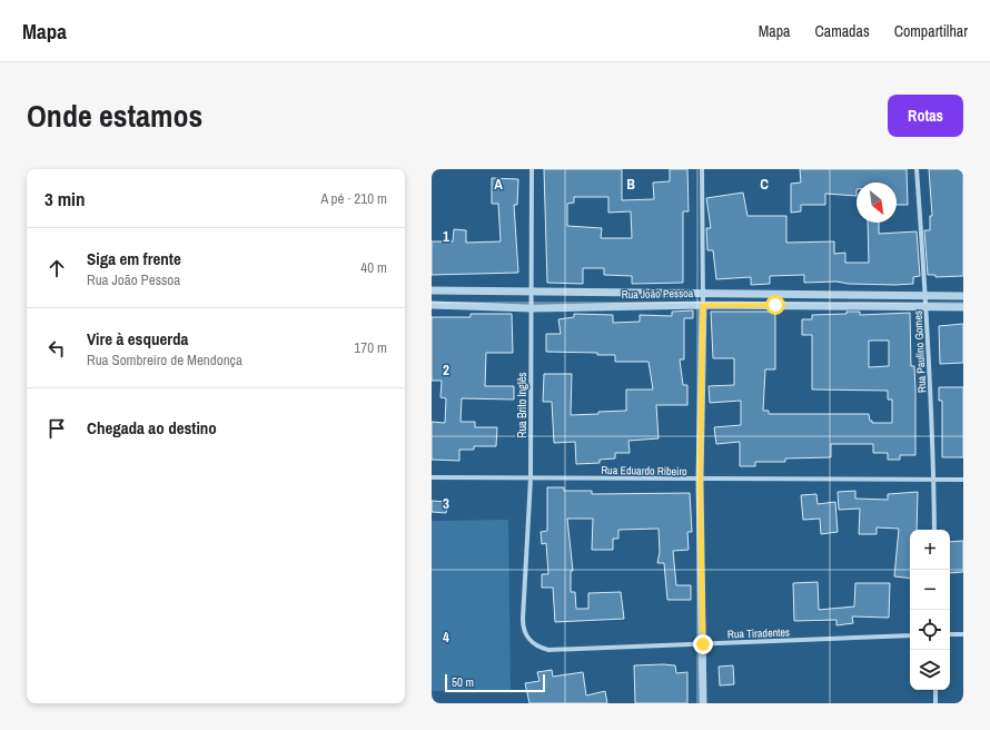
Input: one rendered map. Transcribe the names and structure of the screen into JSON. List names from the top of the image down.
{
  "streets": {
    "street": [
      "Rua João Pessoa",
      "Rua Paulino Gomes",
      "Rua Brito Inglês",
      "Rua Eduardo Ribeiro",
      "Rua Tiradentes"
    ]
  },
  "crossings": [
    ["Rua João Pessoa", "Rua Paulino Gomes"],
    ["Rua João Pessoa", "Rua Brito Inglês"],
    ["Rua Paulino Gomes", "Rua Eduardo Ribeiro"],
    ["Rua Brito Inglês", "Rua Eduardo Ribeiro"],
    ["Rua Brito Inglês", "Rua Tiradentes"]
  ],
  "scale_bar": "50 m",
  "north": "bottom right",
  "page": {
    "header": "Mapa",
    "nav": ["Mapa", "Camadas", "Compartilhar"],
    "title": "Onde estamos",
    "buttons": "Rotas",
    "heading": ["3 min", "A pé · 210 m"],
    "list": [
      ["Siga em frente", "Rua João Pessoa", "40 m"],
      ["Vire à esquerda", "Rua Sombreiro de Mendonça", "170 m"],
      "Chegada ao destino"
    ],
    "map_buttons": ["+", "−"],
    "scale": "50 m"
  },
  "grid": {
    "columns": ["A", "B", "C"],
    "rows": [
      "1",
      "2",
      "3",
      "4"
    ]
  }
}
